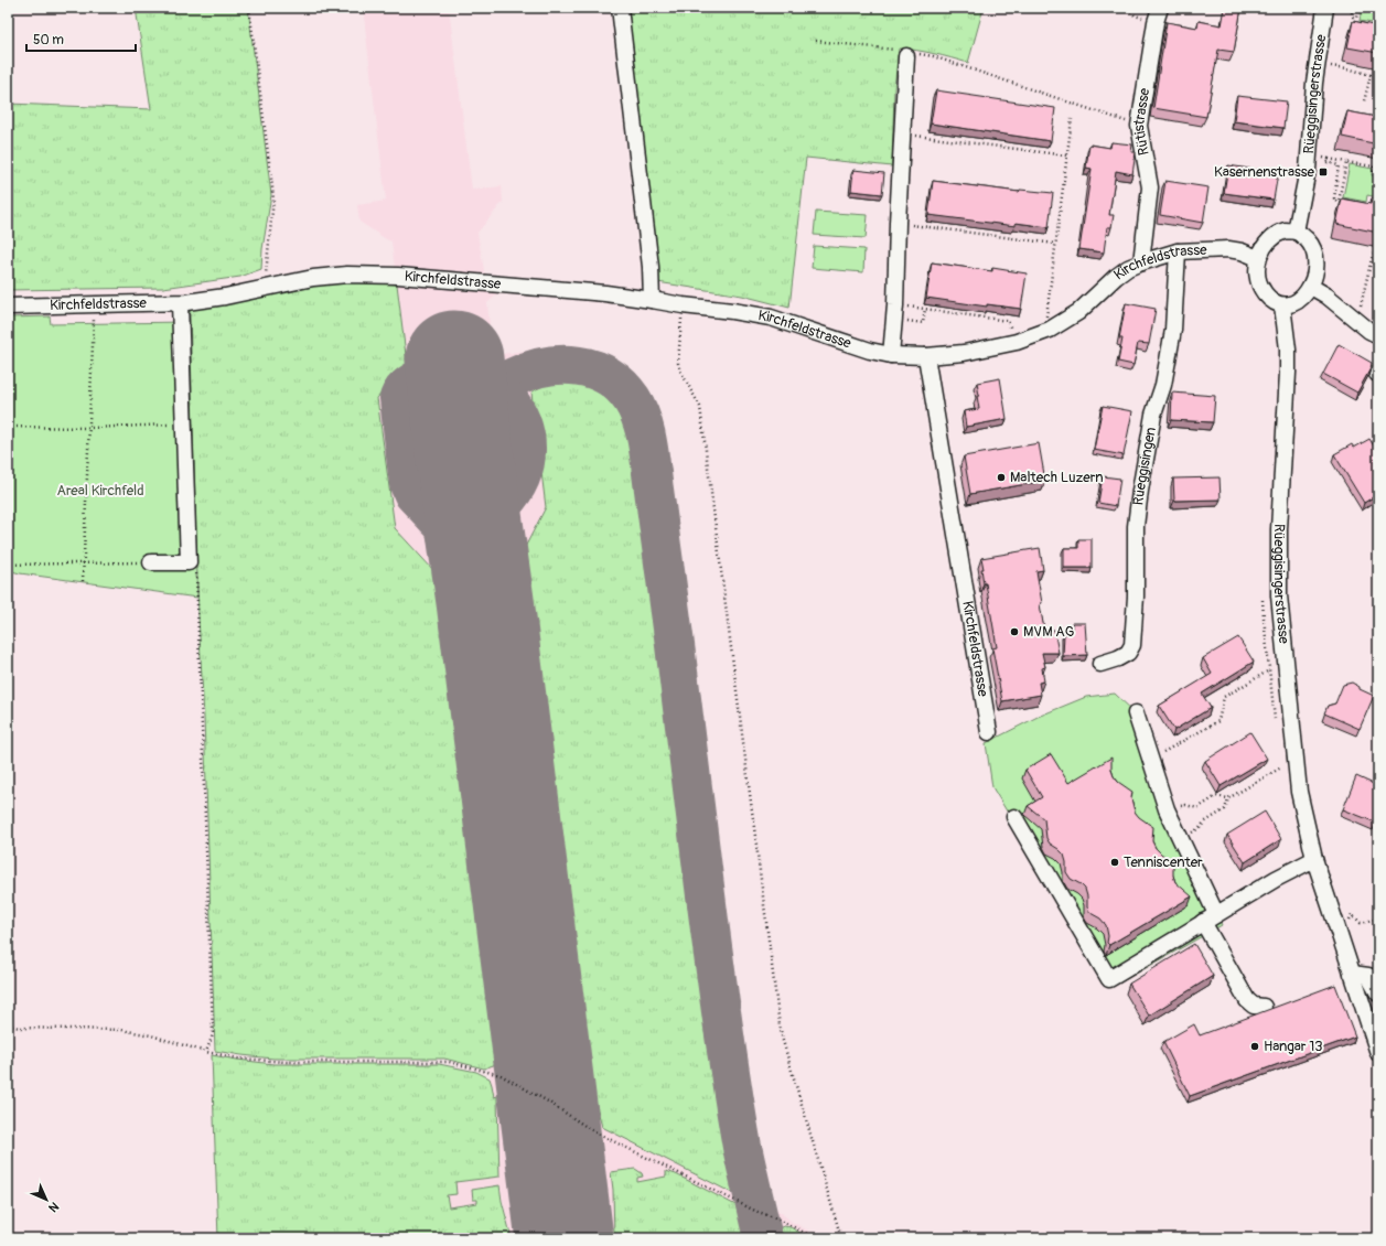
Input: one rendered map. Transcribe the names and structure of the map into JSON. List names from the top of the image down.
{
  "streets": {
    "street": [
      "Rüeggisingerstrasse",
      "Rütistrasse",
      "Kirchfeldstrasse",
      "Rüeggisingen"
    ]
  },
  "crossings": [
    ["Rüeggisingerstrasse", "Kirchfeldstrasse"],
    ["Rütistrasse", "Kirchfeldstrasse"],
    ["Kirchfeldstrasse", "Rüeggisingen"]
  ],
  "parks": ["Areal Kirchfeld"],
  "places": {
    "transit": ["Kasernenstrasse"],
    "other": [
      "Maltech Luzern",
      "MVM AG",
      "Tenniscenter",
      "Hangar 13"
    ]
  },
  "scale_bar": "50 m",
  "north": "bottom right"
}
